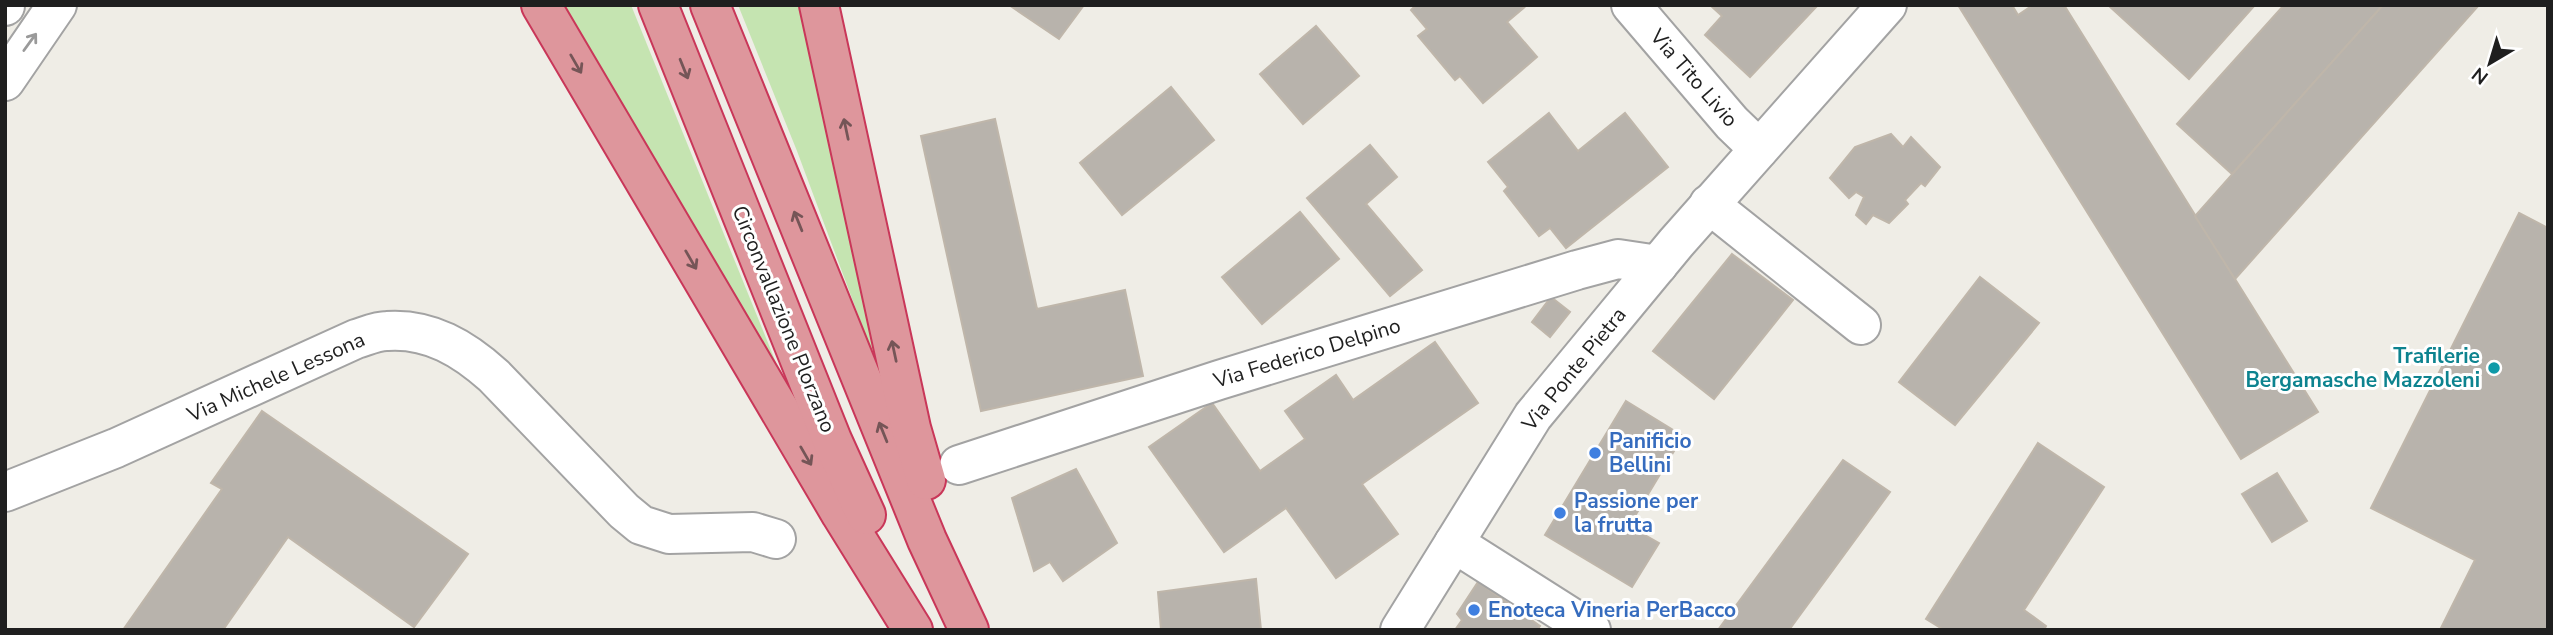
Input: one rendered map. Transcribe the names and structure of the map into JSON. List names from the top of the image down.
{
  "streets": {
    "highway": ["Circonvallazione Plorzano"],
    "street": [
      "Via Tito Livio",
      "Via Federico Delpino",
      "Via Ponte Pietra",
      "Via Michele Lessona"
    ]
  },
  "crossings": [
    ["Via Tito Livio", "Via Ponte Pietra"],
    ["Via Federico Delpino", "Via Ponte Pietra"]
  ],
  "places": [
    "Trafilerie Bergamasche Mazzoleni",
    "Panificio Bellini",
    "Passione per la frutta",
    "Enoteca Vineria PerBacco"
  ],
  "north": "bottom left"
}
